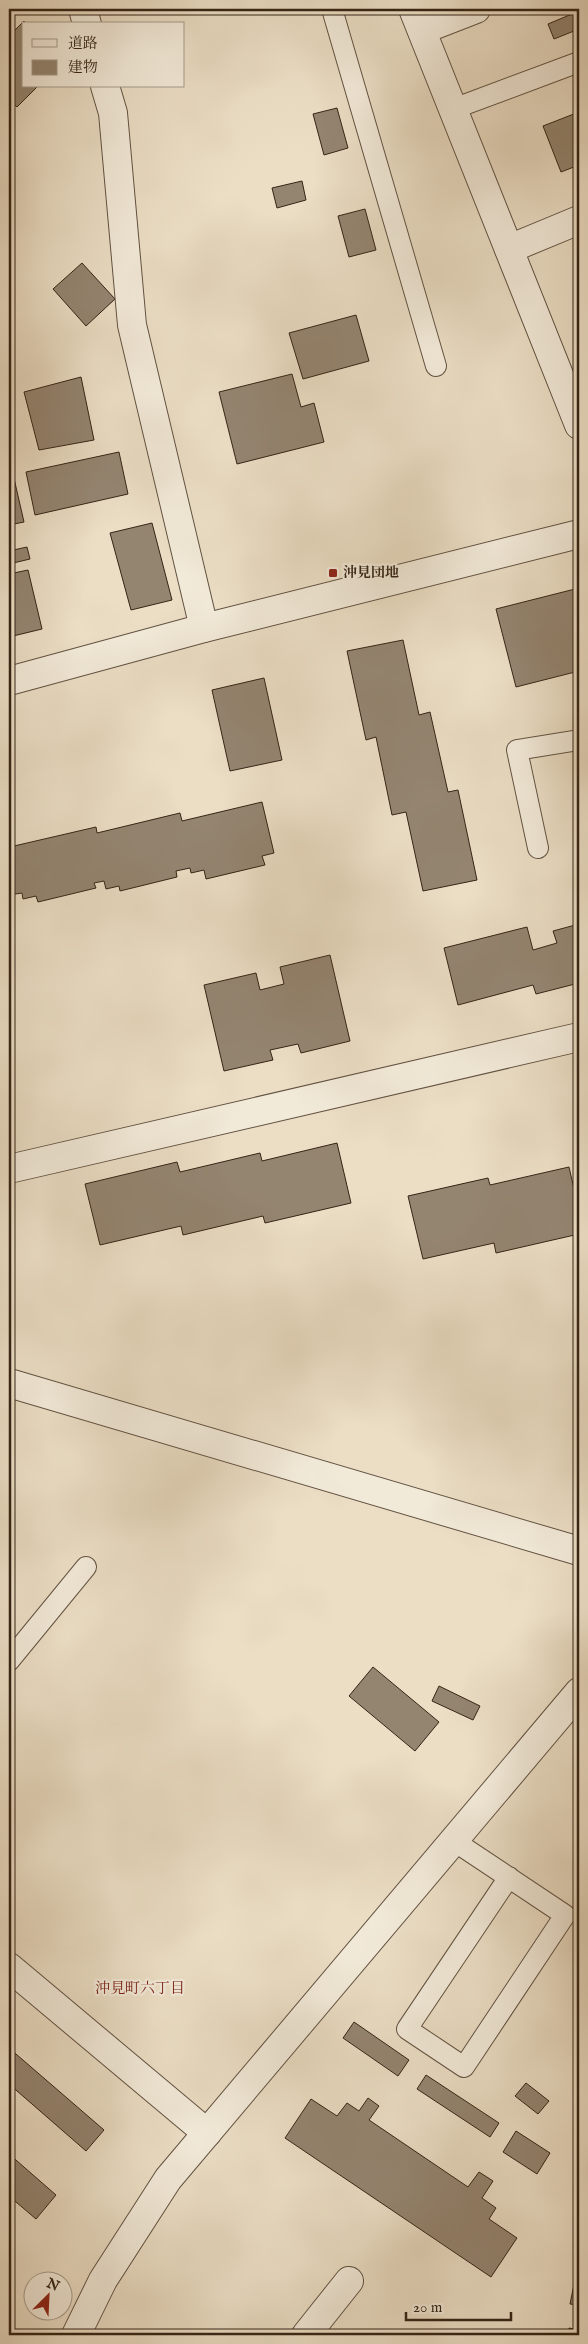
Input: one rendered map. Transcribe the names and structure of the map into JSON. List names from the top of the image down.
{
  "districts": ["沖見町六丁目"],
  "places": {
    "transit": ["沖見団地"]
  },
  "legend": ["道路", "建物"],
  "scale_bar": "20 m",
  "north": "top right"
}
